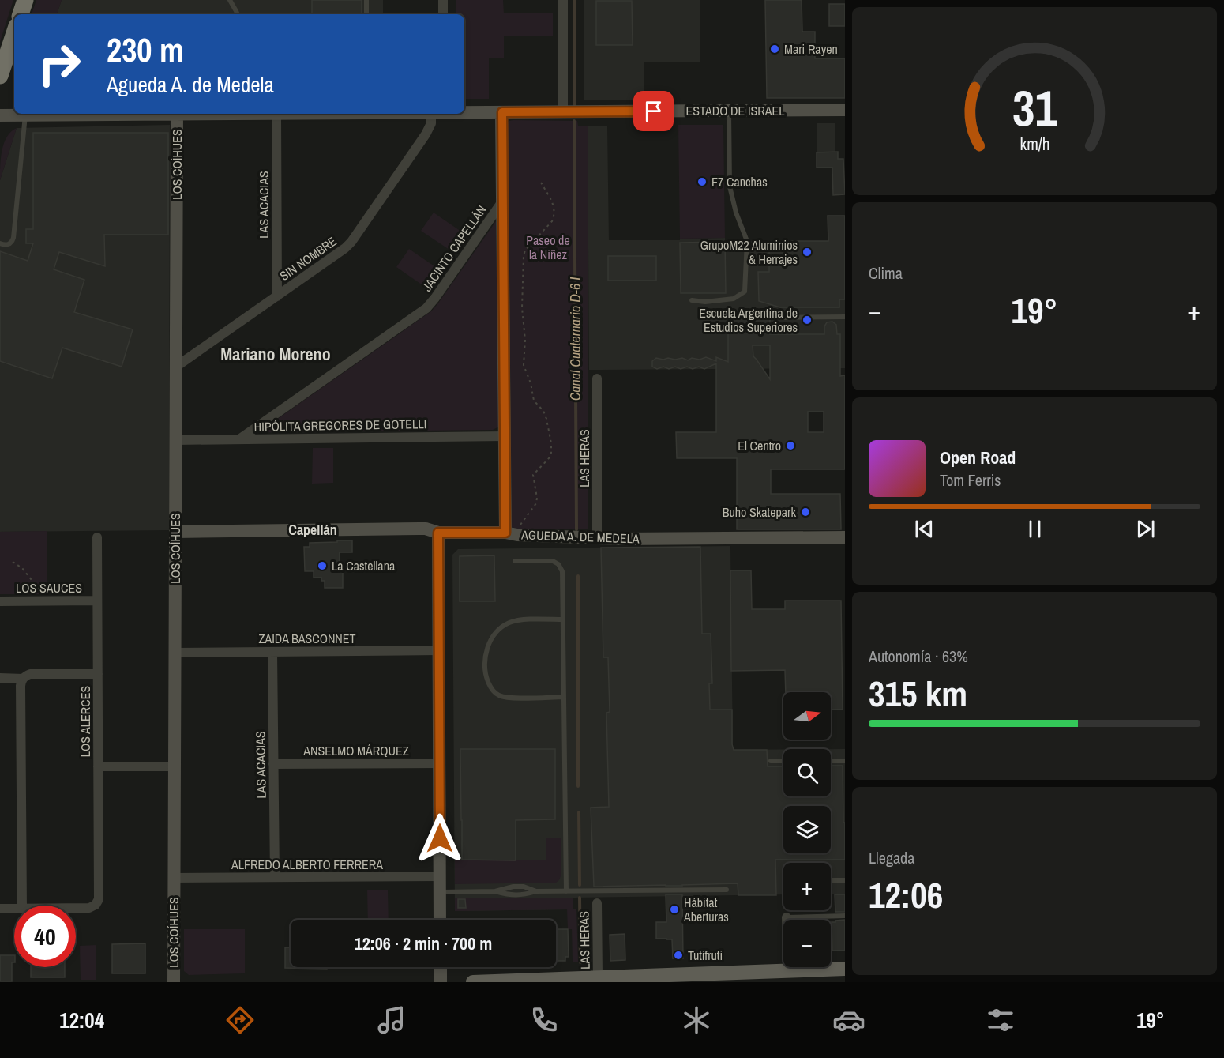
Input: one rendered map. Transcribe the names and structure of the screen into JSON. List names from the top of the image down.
{
  "streets": {
    "street": [
      "ESTADO DE ISRAEL",
      "LOS COÍHUES",
      "LAS ACACIAS",
      "JACINTO CAPELLÁN",
      "SIN NOMBRE",
      "HIPÓLITA GREGORES DE GOTELLI",
      "LAS HERAS",
      "AGUEDA A. DE MEDELA",
      "LOS SAUCES",
      "ZAIDA BASCONNET",
      "LOS ALERCES",
      "ANSELMO MÁRQUEZ",
      "ALFREDO ALBERTO FERRERA"
    ]
  },
  "crossings": [
    ["ESTADO DE ISRAEL", "LOS COÍHUES"],
    ["LOS COÍHUES", "SIN NOMBRE"],
    ["LOS COÍHUES", "HIPÓLITA GREGORES DE GOTELLI"],
    ["LOS COÍHUES", "AGUEDA A. DE MEDELA"],
    ["LOS COÍHUES", "ZAIDA BASCONNET"],
    ["LOS COÍHUES", "ALFREDO ALBERTO FERRERA"],
    ["LAS ACACIAS", "SIN NOMBRE"],
    ["LAS ACACIAS", "ZAIDA BASCONNET"],
    ["LAS ACACIAS", "ANSELMO MÁRQUEZ"],
    ["LAS ACACIAS", "ALFREDO ALBERTO FERRERA"],
    ["JACINTO CAPELLÁN", "HIPÓLITA GREGORES DE GOTELLI"],
    ["LAS HERAS", "AGUEDA A. DE MEDELA"],
    ["LOS SAUCES", "LOS ALERCES"]
  ],
  "districts": ["Mariano Moreno", "Capellán"],
  "water": ["Canal Cuaternario D-6 I"],
  "parks": ["Paseo de la Niñez"],
  "places": [
    "Mari Rayen",
    "F7 Canchas",
    "GrupoM22 Aluminios & Herrajes",
    "Escuela Argentina de Estudios Superiores",
    "El Centro",
    "Buho Skatepark",
    "La Castellana",
    "Hábitat Aberturas",
    "Tutifruti"
  ],
  "north": "right",
  "page": {
    "turn": ["230 m", "Agueda A. de Medela"],
    "tile": [
      "Clima",
      ["Autonomía · 63%", "315 km"],
      ["Llegada", "12:06"]
    ],
    "heat": ["−", "19°", "+"],
    "song": ["Open Road", "Tom Ferris"],
    "map_buttons": ["+", "−"],
    "limit": "40",
    "trip": "12:06 · 2 min · 700 m",
    "tabs": ["12:04", "19°"],
    "gauge": ["31", "km/h"]
  }
}
